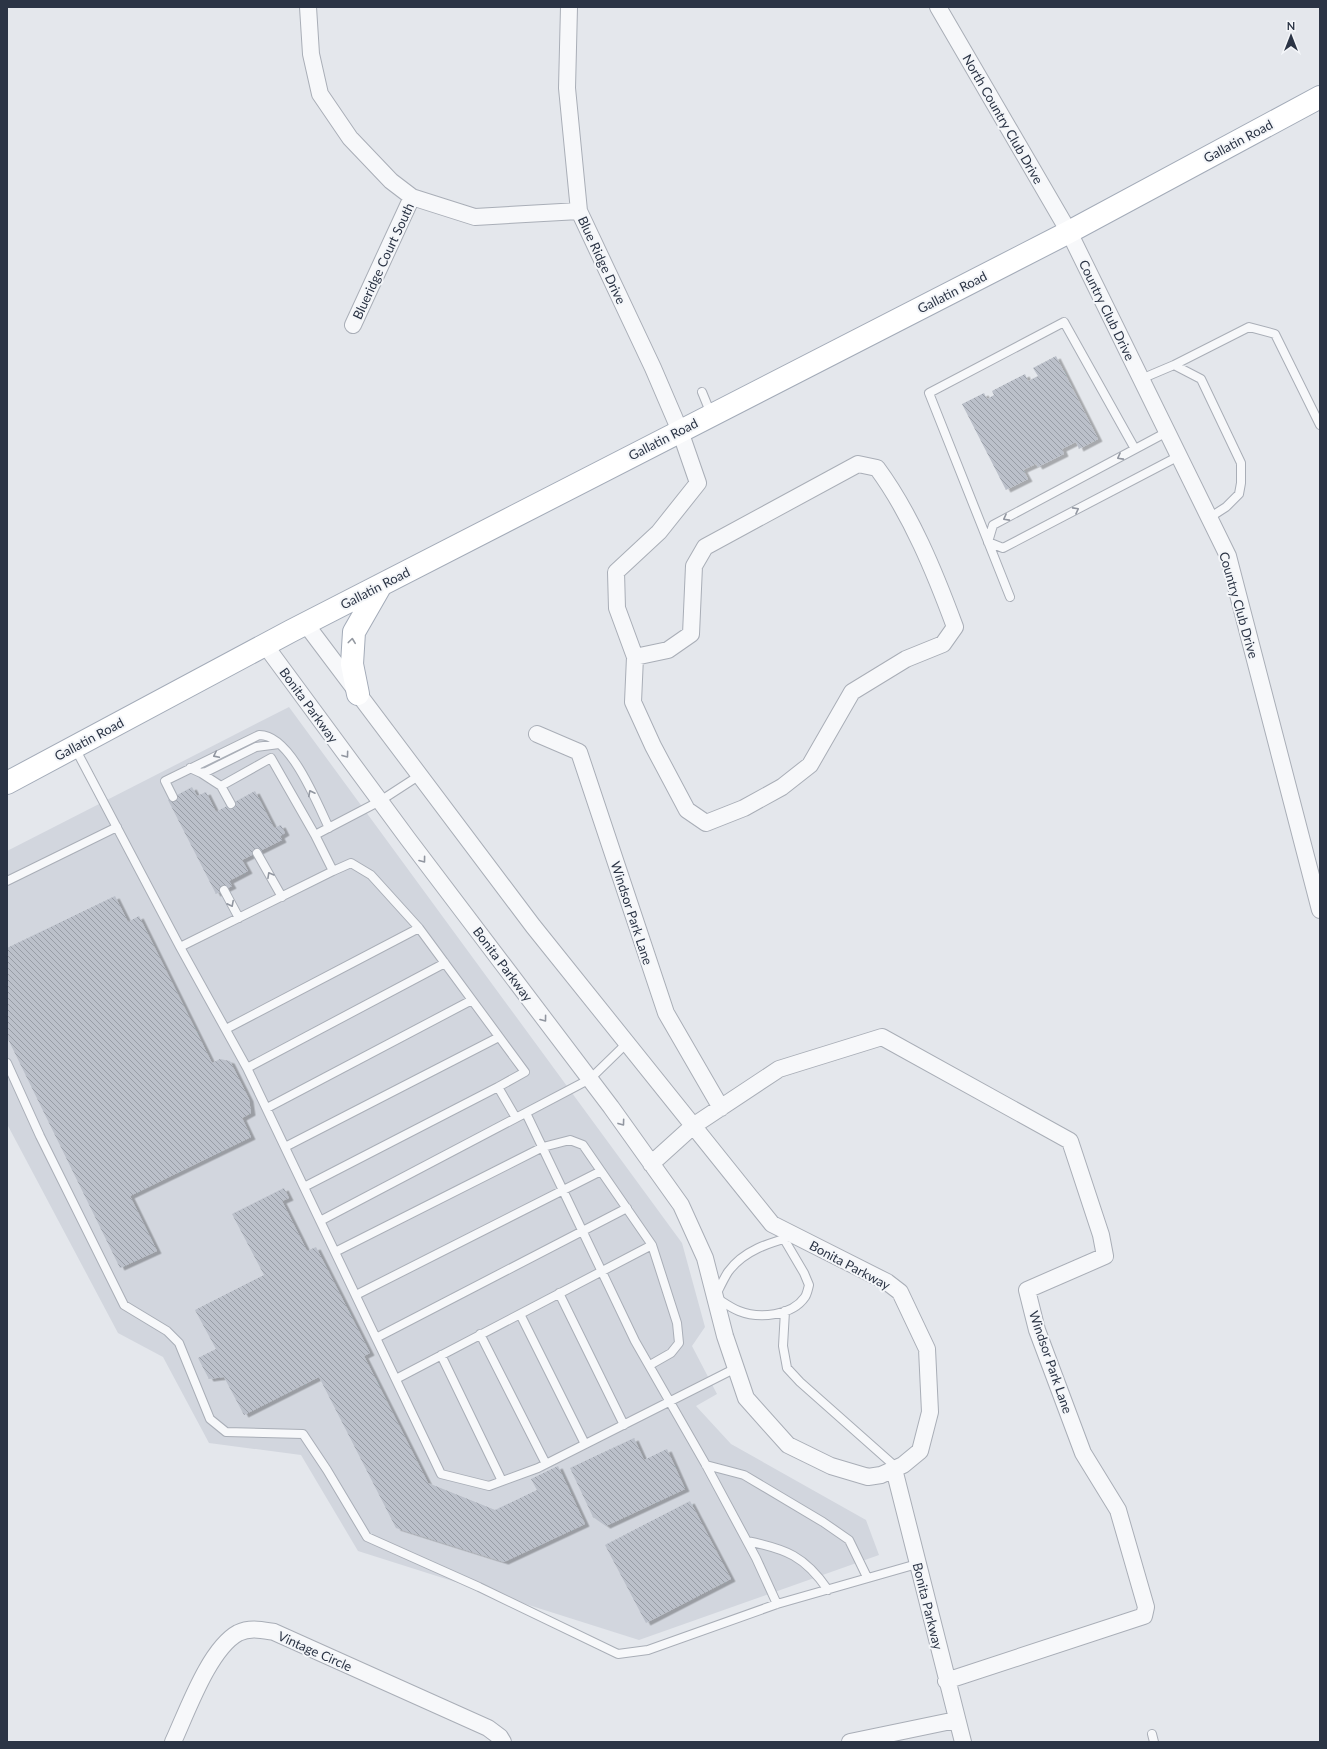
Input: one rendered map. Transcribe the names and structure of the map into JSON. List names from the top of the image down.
{
  "streets": {
    "main road": ["Gallatin Road"],
    "street": [
      "North Country Club Drive",
      "Blue Ridge Drive",
      "Blueridge Court South",
      "Country Club Drive",
      "Bonita Parkway",
      "Windsor Park Lane",
      "Vintage Circle"
    ]
  },
  "crossings": [
    ["North Country Club Drive", "Gallatin Road"],
    ["North Country Club Drive", "Country Club Drive"],
    ["Gallatin Road", "Blue Ridge Drive"],
    ["Gallatin Road", "Country Club Drive"],
    ["Gallatin Road", "Bonita Parkway"],
    ["Bonita Parkway", "Windsor Park Lane"]
  ],
  "north": "top"
}
